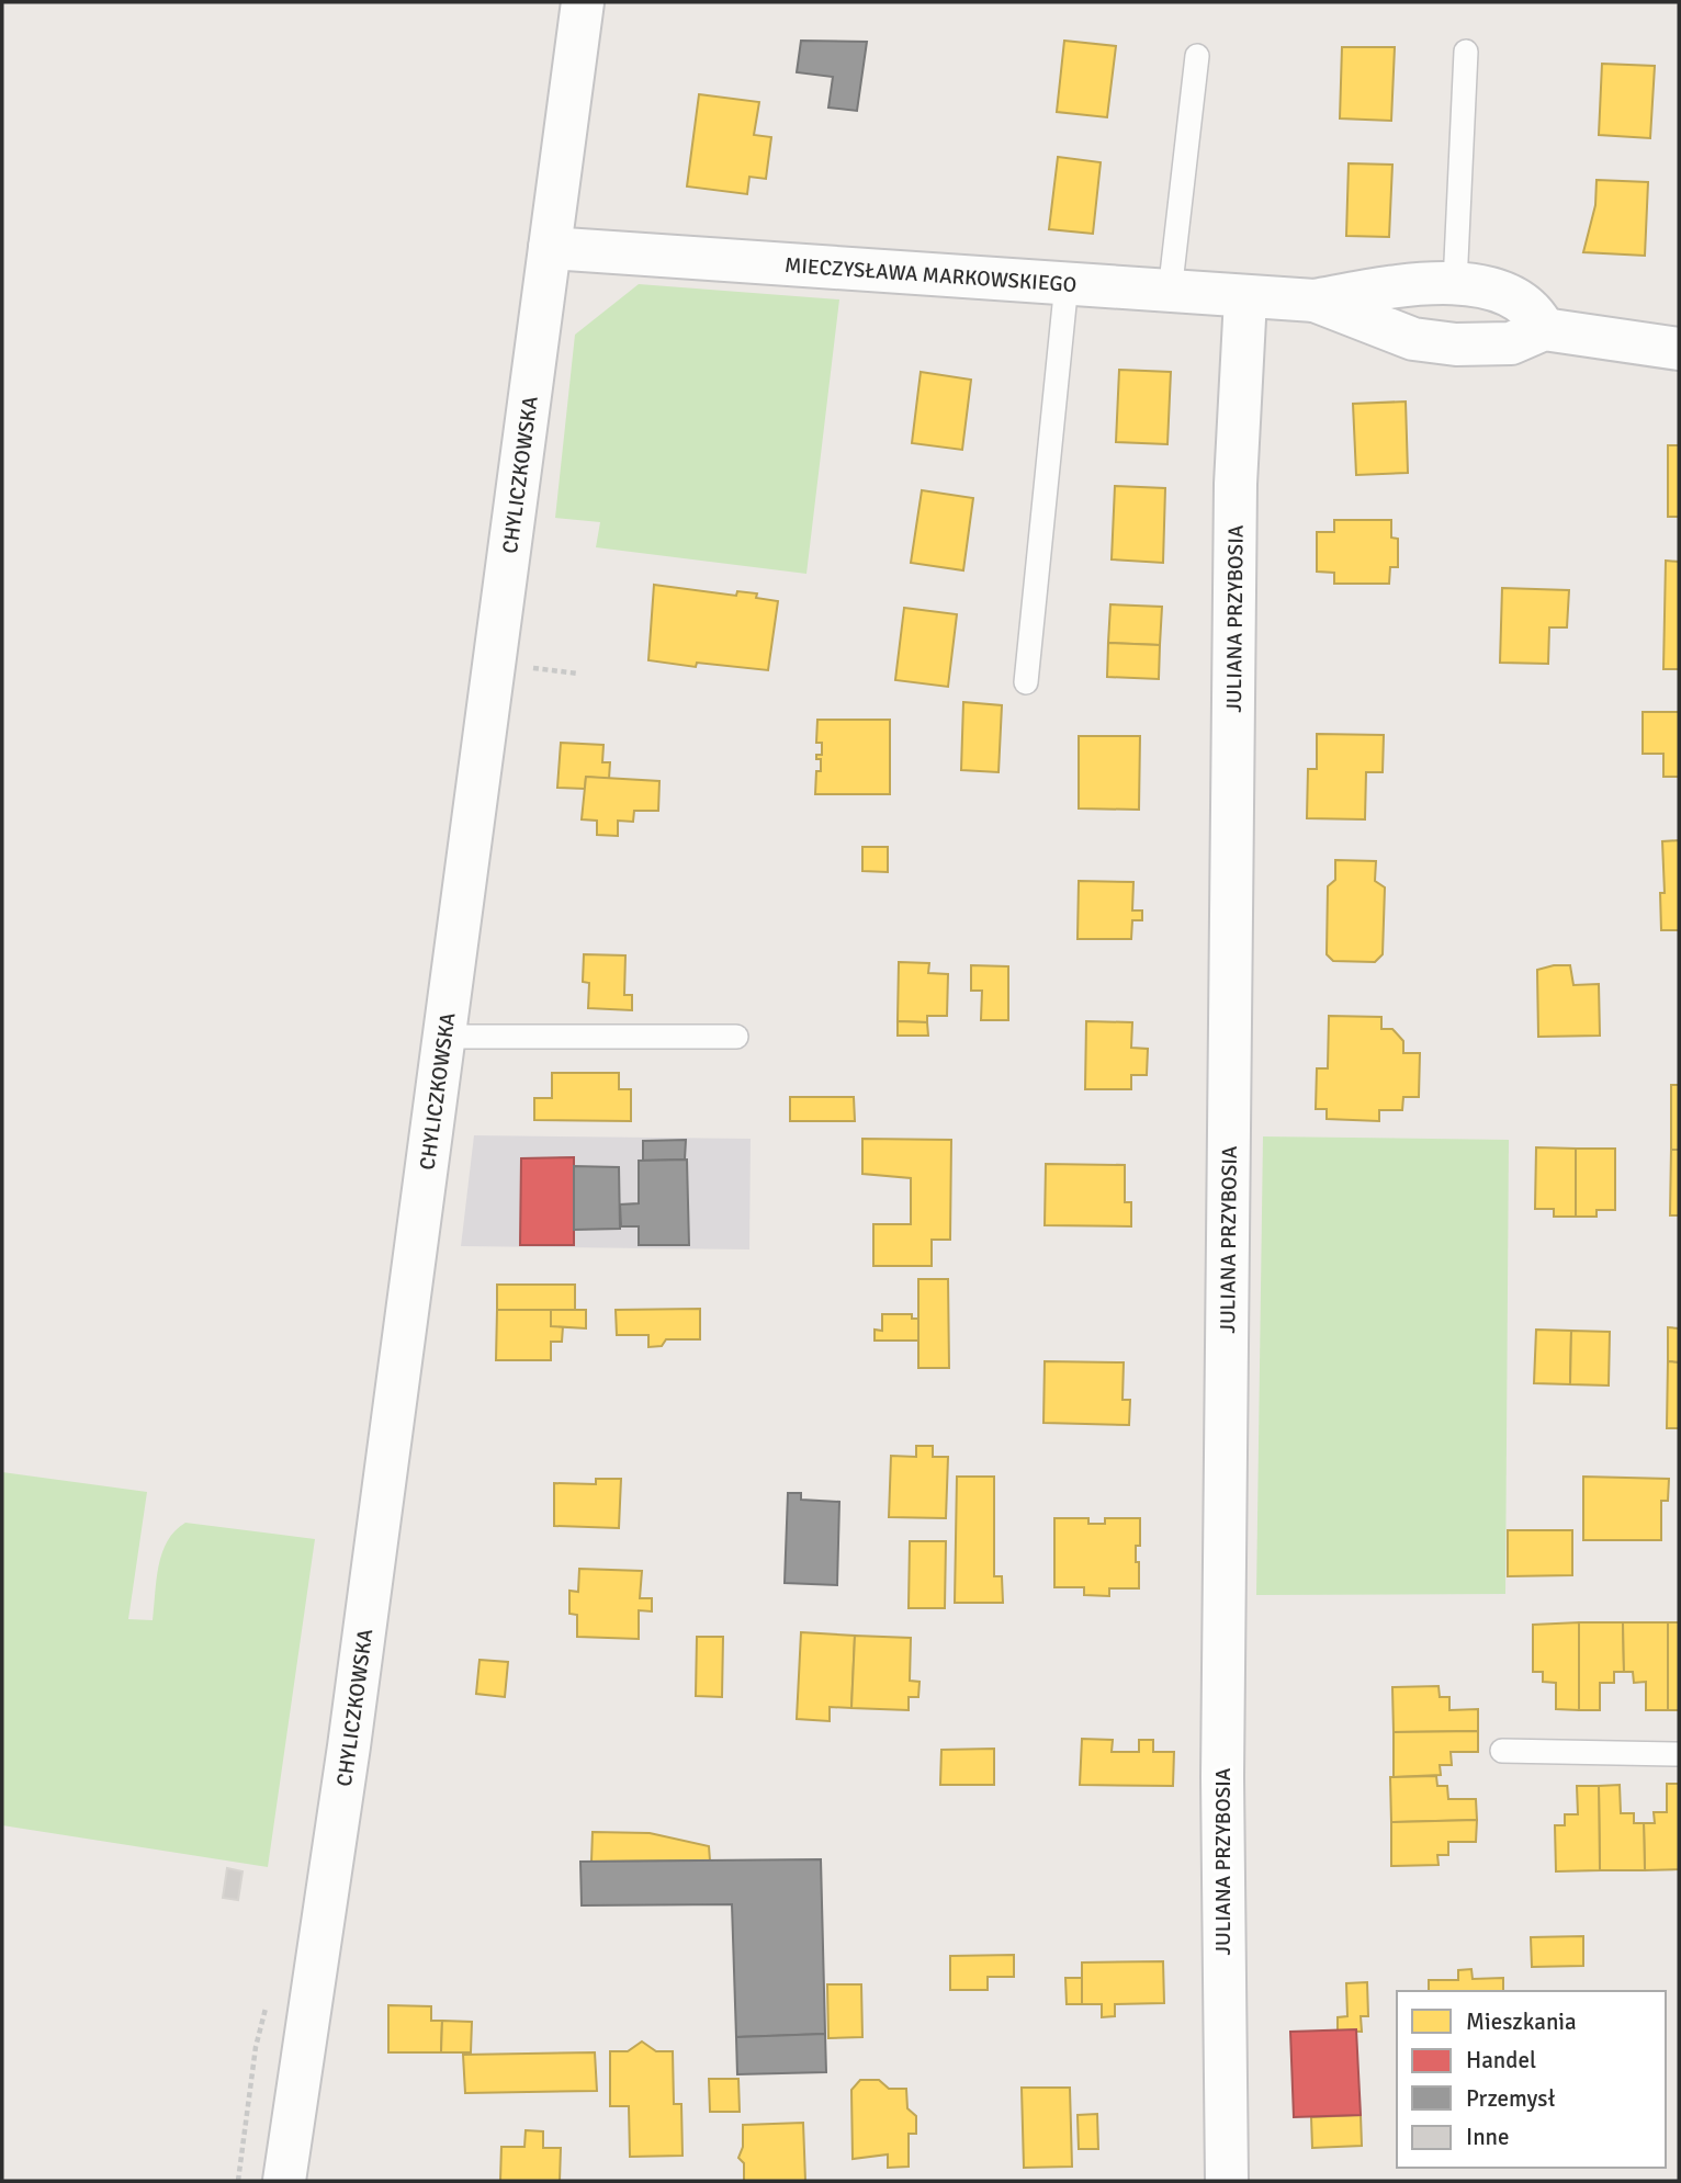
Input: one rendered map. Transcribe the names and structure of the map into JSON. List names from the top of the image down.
{
  "streets": {
    "street": ["MIECZYSŁAWA MARKOWSKIEGO", "CHYLICZKOWSKA", "JULIANA PRZYBOSIA"]
  },
  "crossings": [
    ["MIECZYSŁAWA MARKOWSKIEGO", "CHYLICZKOWSKA"],
    ["MIECZYSŁAWA MARKOWSKIEGO", "JULIANA PRZYBOSIA"]
  ],
  "legend": [
    "Mieszkania",
    "Handel",
    "Przemysł",
    "Inne"
  ]
}
